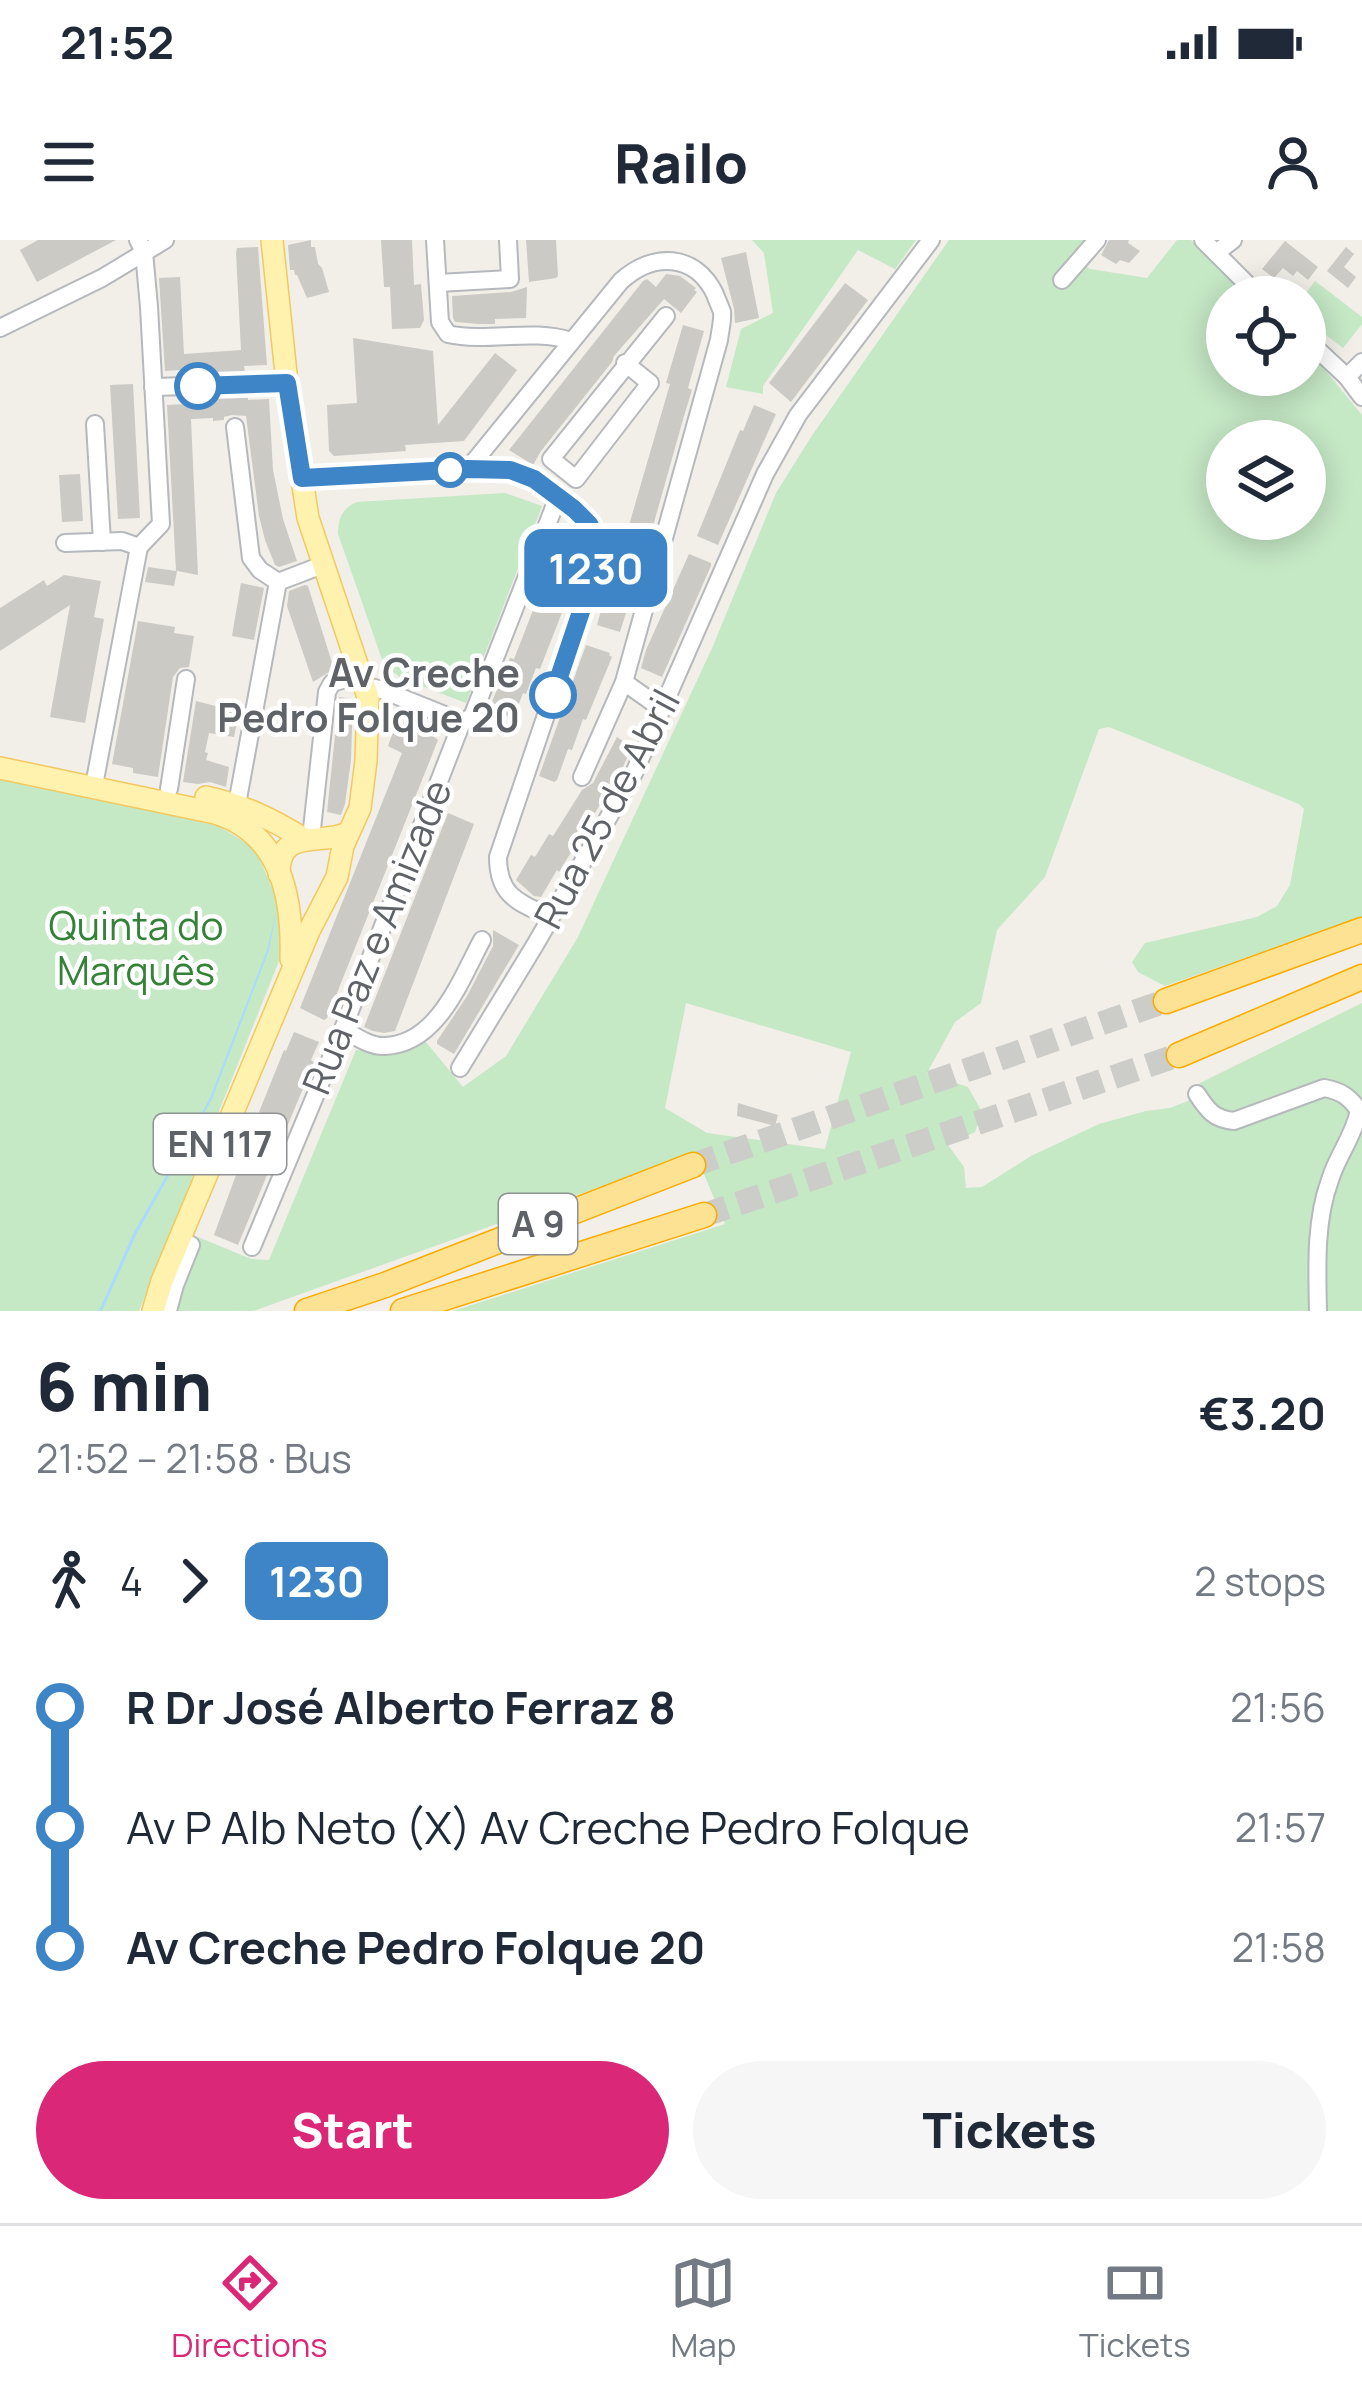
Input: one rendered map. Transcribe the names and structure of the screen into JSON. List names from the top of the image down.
{
  "streets": {
    "highway": ["A 9"],
    "main road": ["EN 117"],
    "street": ["Rua 25 de Abril", "Rua Paz e Amizade"]
  },
  "parks": ["Quinta do Marquês"],
  "places": ["Av Creche Pedro Folque 20"],
  "lines": ["bus line 1230"],
  "page": {
    "status": "21:52",
    "header": "Railo",
    "on_map": "1230",
    "heading": ["6 min", "21:52 – 21:58 · Bus", "€3.20"],
    "legs": ["4", "1230", "2 stops"],
    "list": [
      {
        "name": "R Dr José Alberto Ferraz 8",
        "value": "21:56"
      },
      {
        "name": "Av P Alb Neto (X) Av Creche Pedro Folque",
        "value": "21:57"
      },
      {
        "name": "Av Creche Pedro Folque 20",
        "value": "21:58"
      }
    ],
    "buttons": ["Start", "Tickets"],
    "tabs": ["Directions", "Map", "Tickets"]
  }
}
